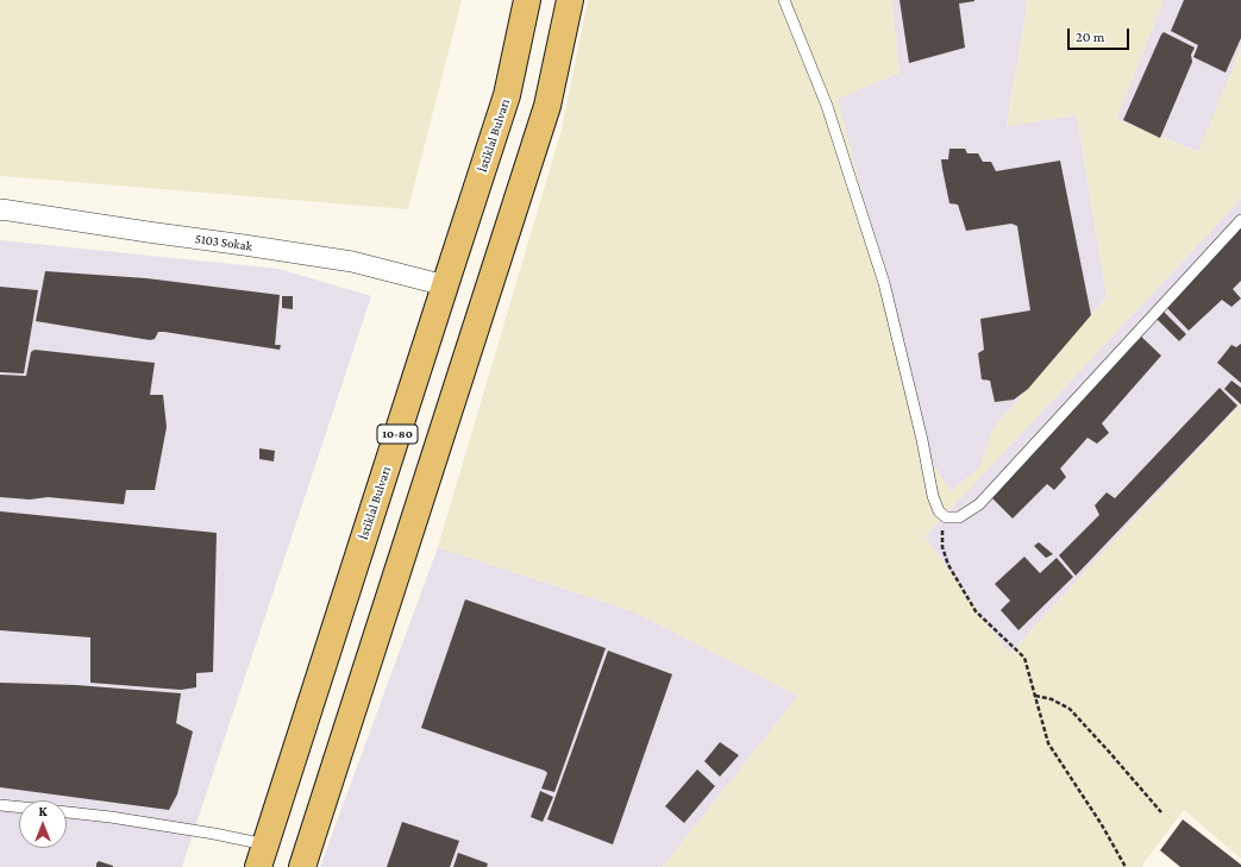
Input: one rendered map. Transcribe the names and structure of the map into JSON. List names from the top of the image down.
{
  "streets": {
    "main road": ["İstiklal Bulvarı", "10-80"],
    "street": ["5103 Sokak"]
  },
  "crossings": [
    ["İstiklal Bulvarı", "5103 Sokak"]
  ],
  "scale_bar": "20 m",
  "north": "top"
}
